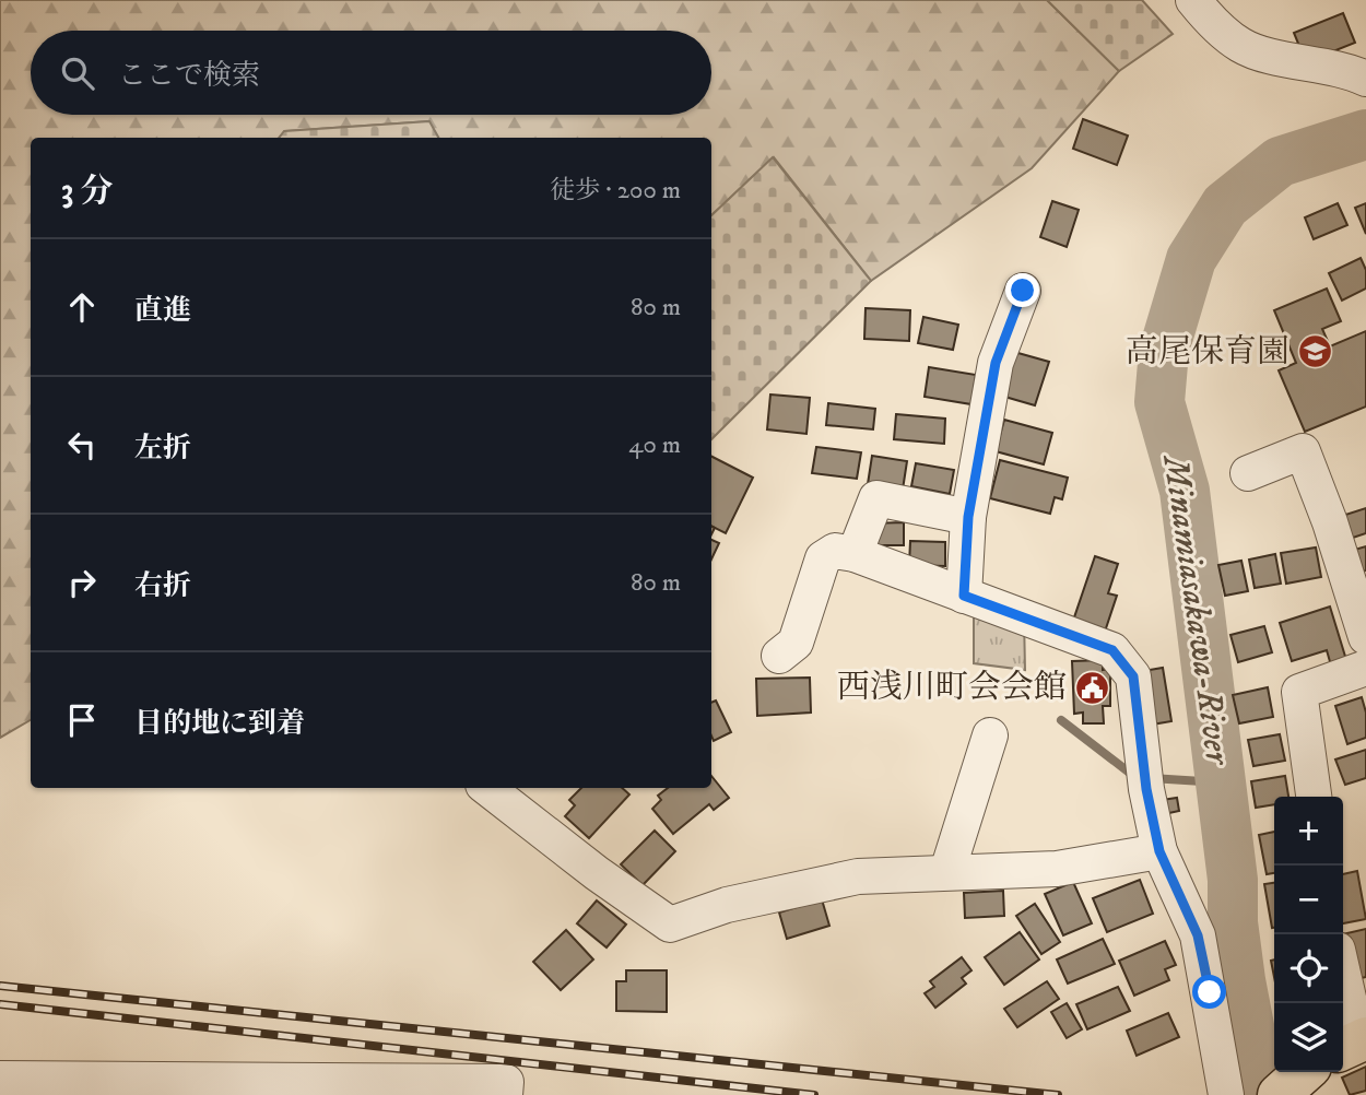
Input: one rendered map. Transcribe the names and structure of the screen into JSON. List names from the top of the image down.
{
  "water": ["Minamiasakawa-River"],
  "places": {
    "school or university": ["高尾保育園"],
    "public building": ["西浅川町会会館"]
  },
  "page": {
    "search": "ここで検索",
    "heading": ["3 分", "徒歩 · 200 m"],
    "list": [
      ["直進", "80 m"],
      ["左折", "40 m"],
      ["右折", "80 m"],
      "目的地に到着"
    ],
    "map_buttons": ["+", "−"]
  }
}
